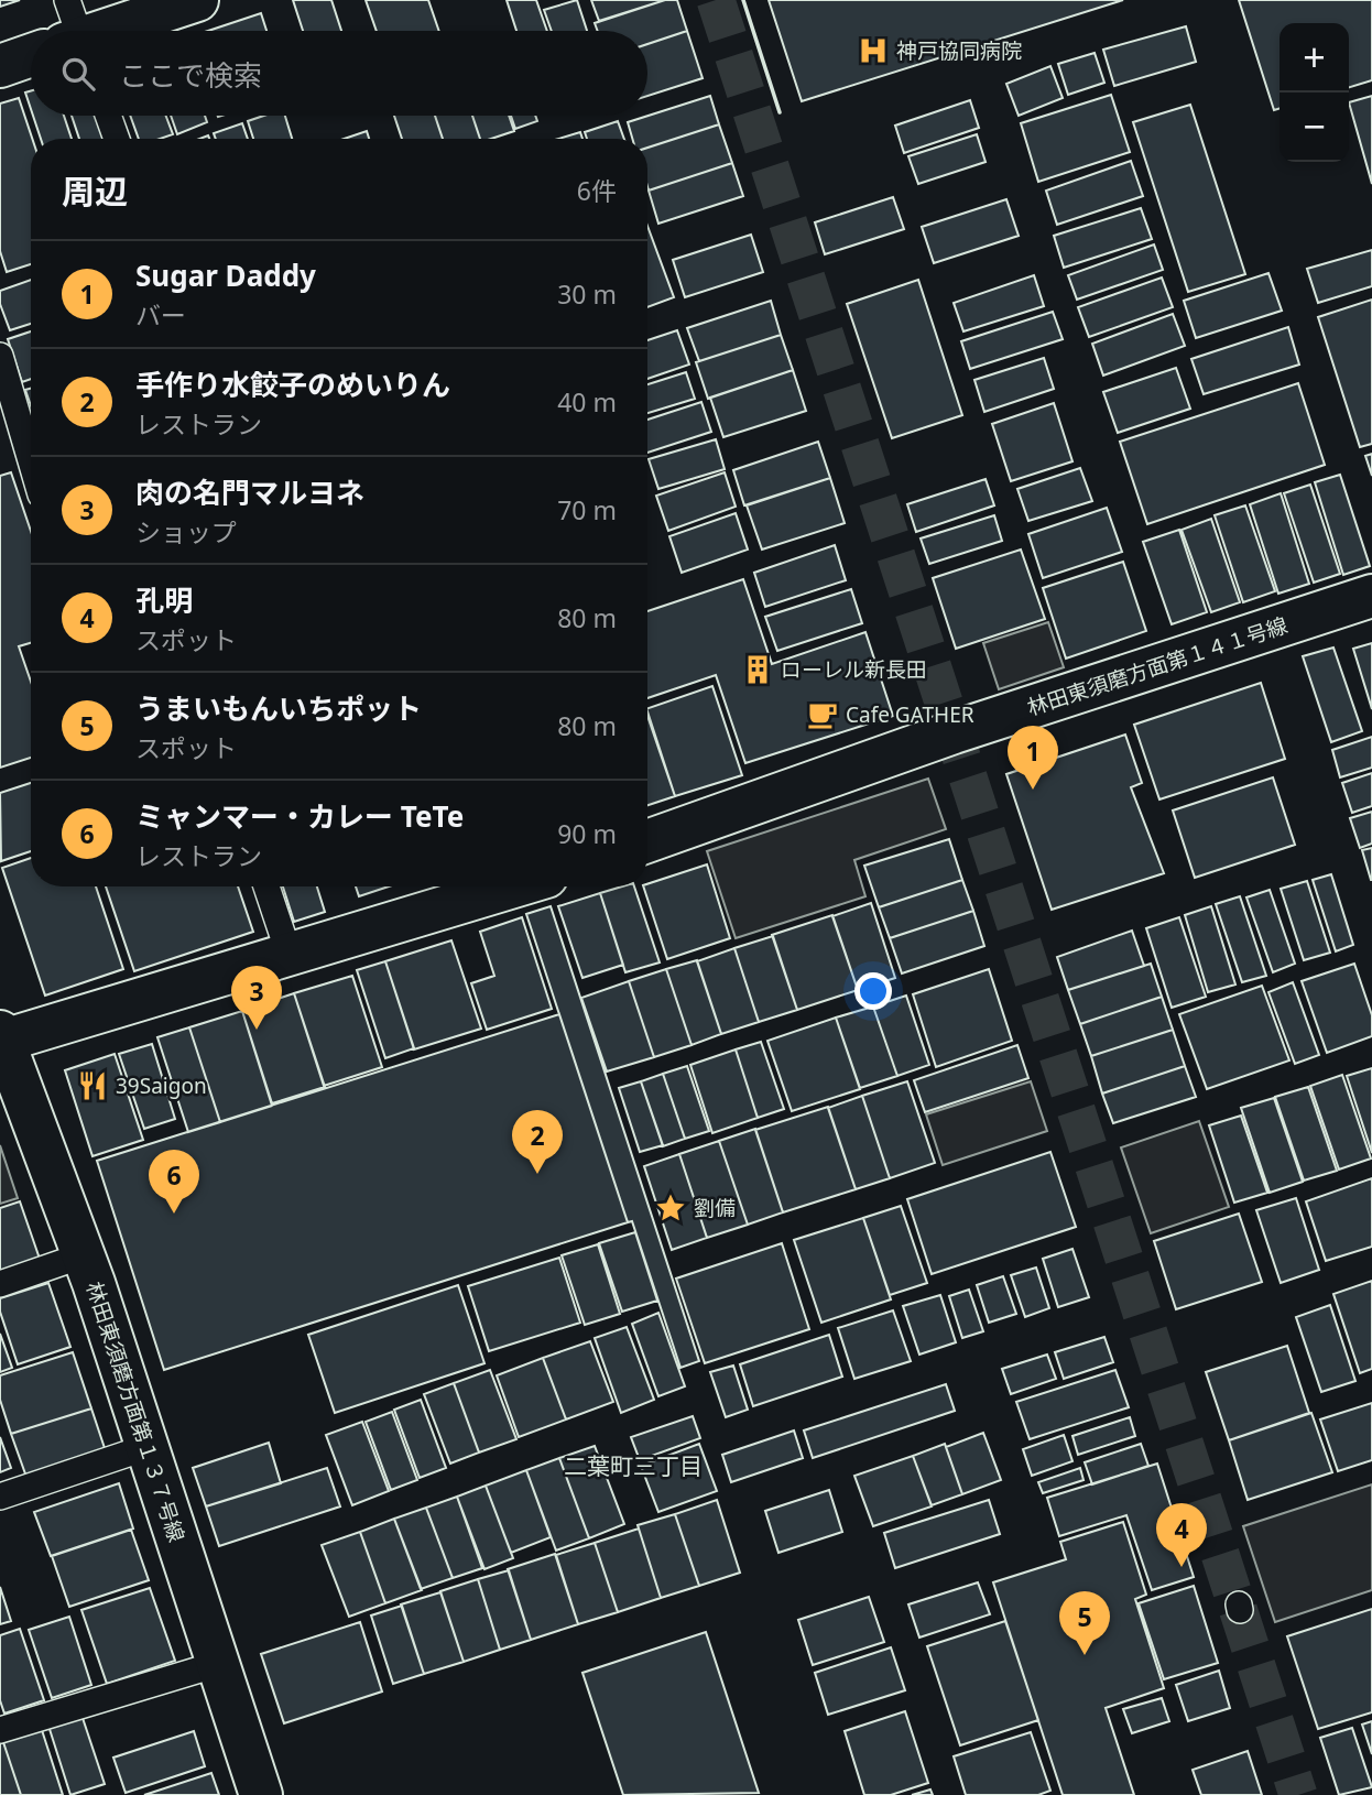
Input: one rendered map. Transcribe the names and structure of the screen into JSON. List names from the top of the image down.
{
  "streets": {
    "street": ["林田東須磨方面第１４１号線", "林田東須磨方面第１３７号線"]
  },
  "districts": ["二葉町三丁目"],
  "places": {
    "hospital": ["神戸協同病院"],
    "building": ["ローレル新長田"],
    "cafe": ["Cafe GATHER"],
    "restaurant": ["39Saigon"],
    "place": ["劉備"]
  },
  "page": {
    "map_buttons": ["+", "−"],
    "search": "ここで検索",
    "heading": ["周辺", "6件"],
    "list": [
      {
        "mark": "1",
        "name": "Sugar Daddy",
        "note": "バー",
        "value": "30 m"
      },
      {
        "mark": "2",
        "name": "手作り水餃子のめいりん",
        "note": "レストラン",
        "value": "40 m"
      },
      {
        "mark": "3",
        "name": "肉の名門マルヨネ",
        "note": "ショップ",
        "value": "70 m"
      },
      {
        "mark": "4",
        "name": "孔明",
        "note": "スポット",
        "value": "80 m"
      },
      {
        "mark": "5",
        "name": "うまいもんいちポット",
        "note": "スポット",
        "value": "80 m"
      },
      {
        "mark": "6",
        "name": "ミャンマー・カレー TeTe",
        "note": "レストラン",
        "value": "90 m"
      }
    ],
    "pins": [
      "1",
      "3",
      "2",
      "6",
      "4",
      "5"
    ]
  }
}
